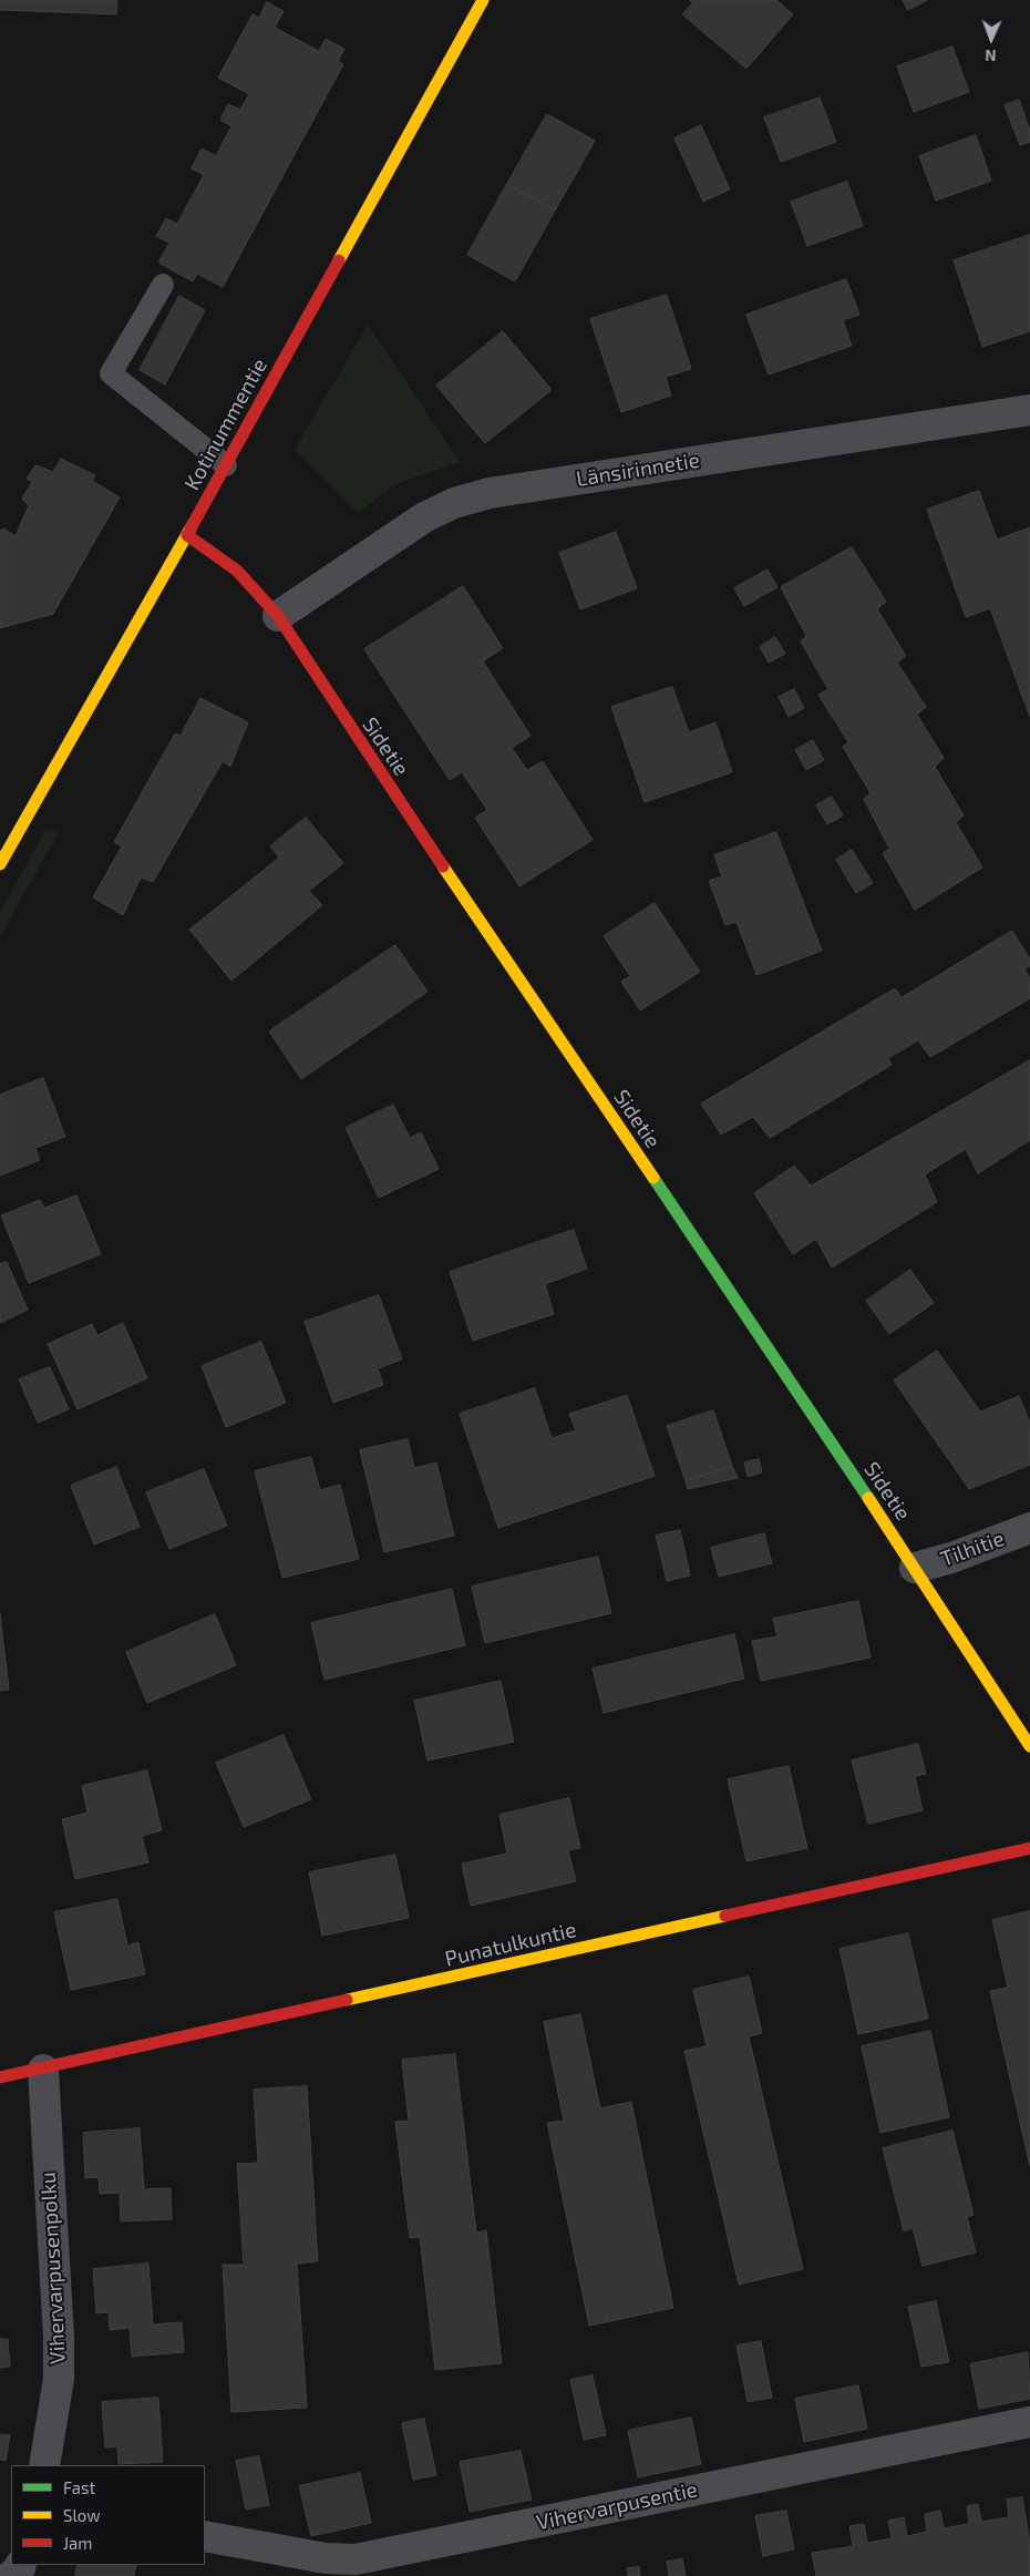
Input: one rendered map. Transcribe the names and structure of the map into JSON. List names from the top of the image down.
{
  "streets": {
    "street": [
      "Kotinummentie",
      "Länsirinnetie",
      "Sidetie",
      "Tilhitie",
      "Punatulkuntie",
      "Vihervarpusenpolku",
      "Vihervarpusentie"
    ]
  },
  "crossings": [
    ["Kotinummentie", "Sidetie"],
    ["Länsirinnetie", "Sidetie"],
    ["Sidetie", "Tilhitie"],
    ["Punatulkuntie", "Vihervarpusenpolku"]
  ],
  "legend": ["Fast", "Slow", "Jam"],
  "north": "bottom"
}
